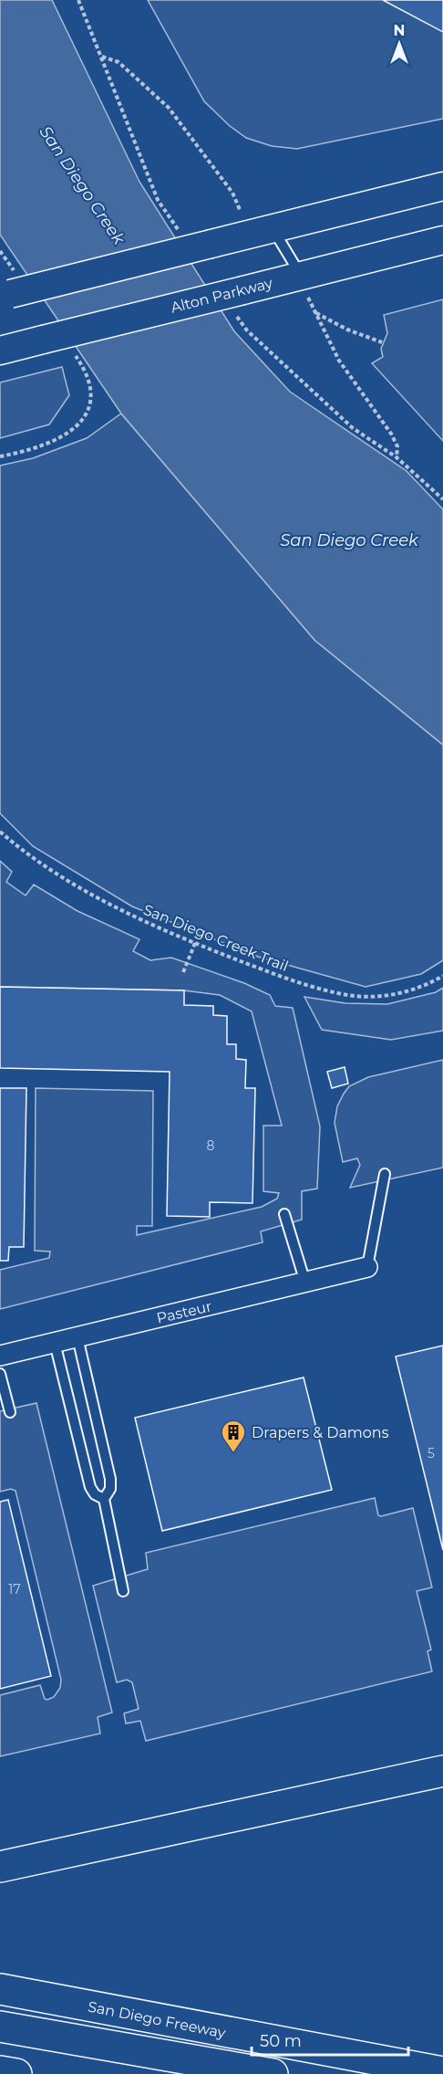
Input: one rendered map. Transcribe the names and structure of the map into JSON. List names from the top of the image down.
{
  "streets": {
    "highway": ["San Diego Freeway"],
    "main road": ["Alton Parkway"],
    "street": ["Pasteur"],
    "path": ["San Diego Creek Trail"]
  },
  "water": ["San Diego Creek"],
  "places": {
    "building": ["Drapers & Damons"]
  },
  "house_numbers": ["8", "5", "17"],
  "scale_bar": "50 m",
  "north": "top"
}
